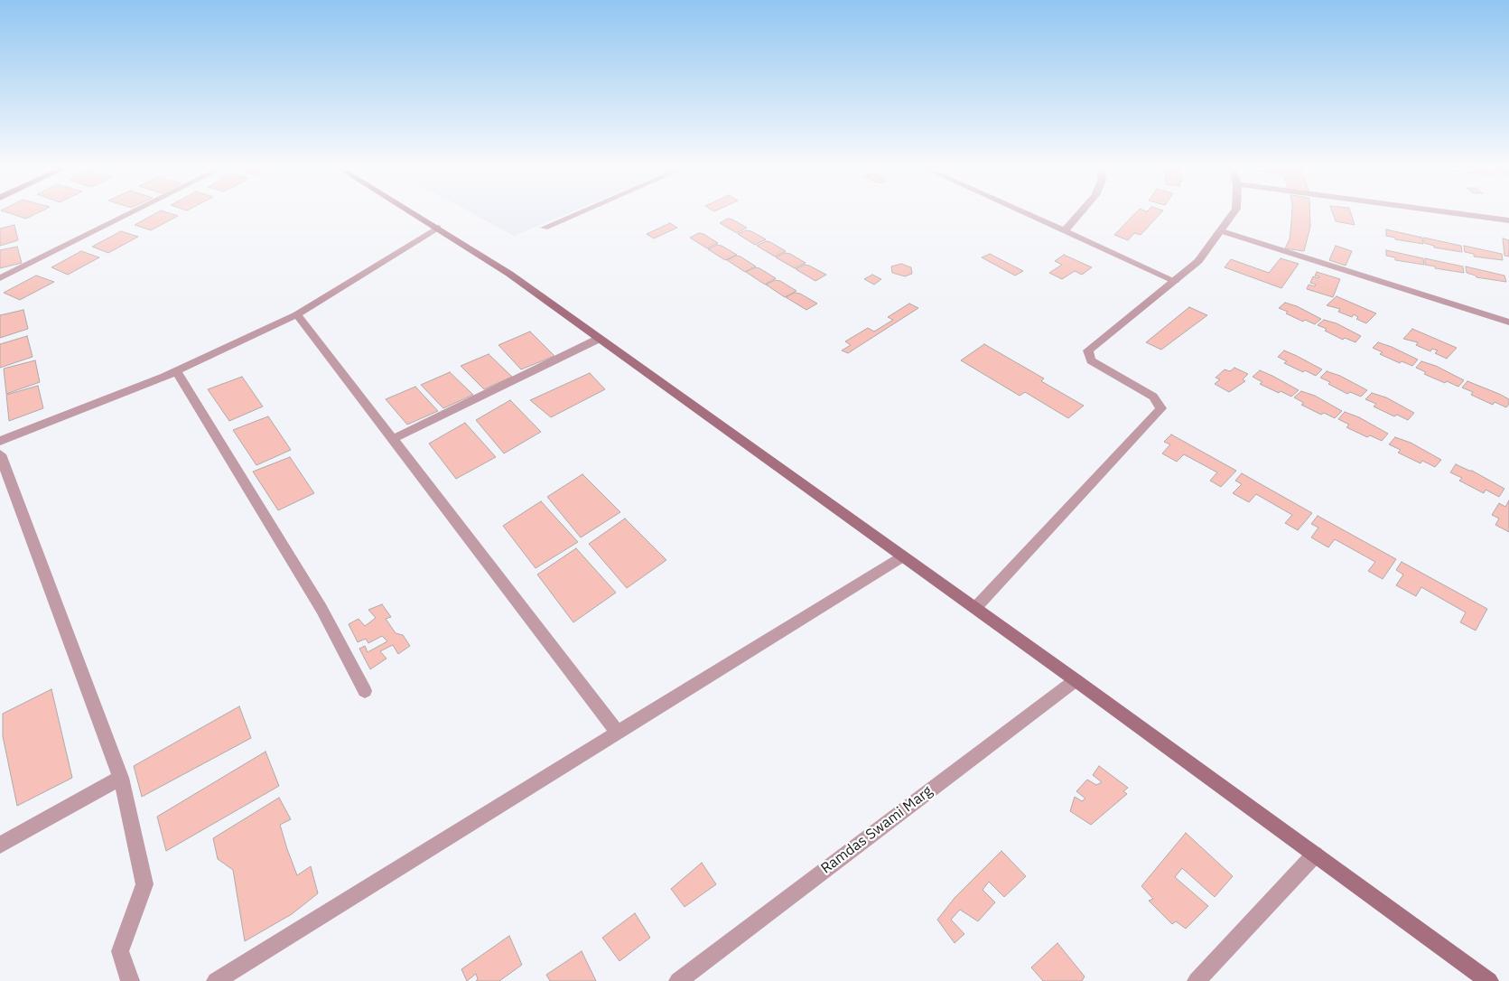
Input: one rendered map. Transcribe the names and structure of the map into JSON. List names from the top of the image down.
{
  "streets": {
    "street": ["Ramdas Swami Marg"]
  }
}
